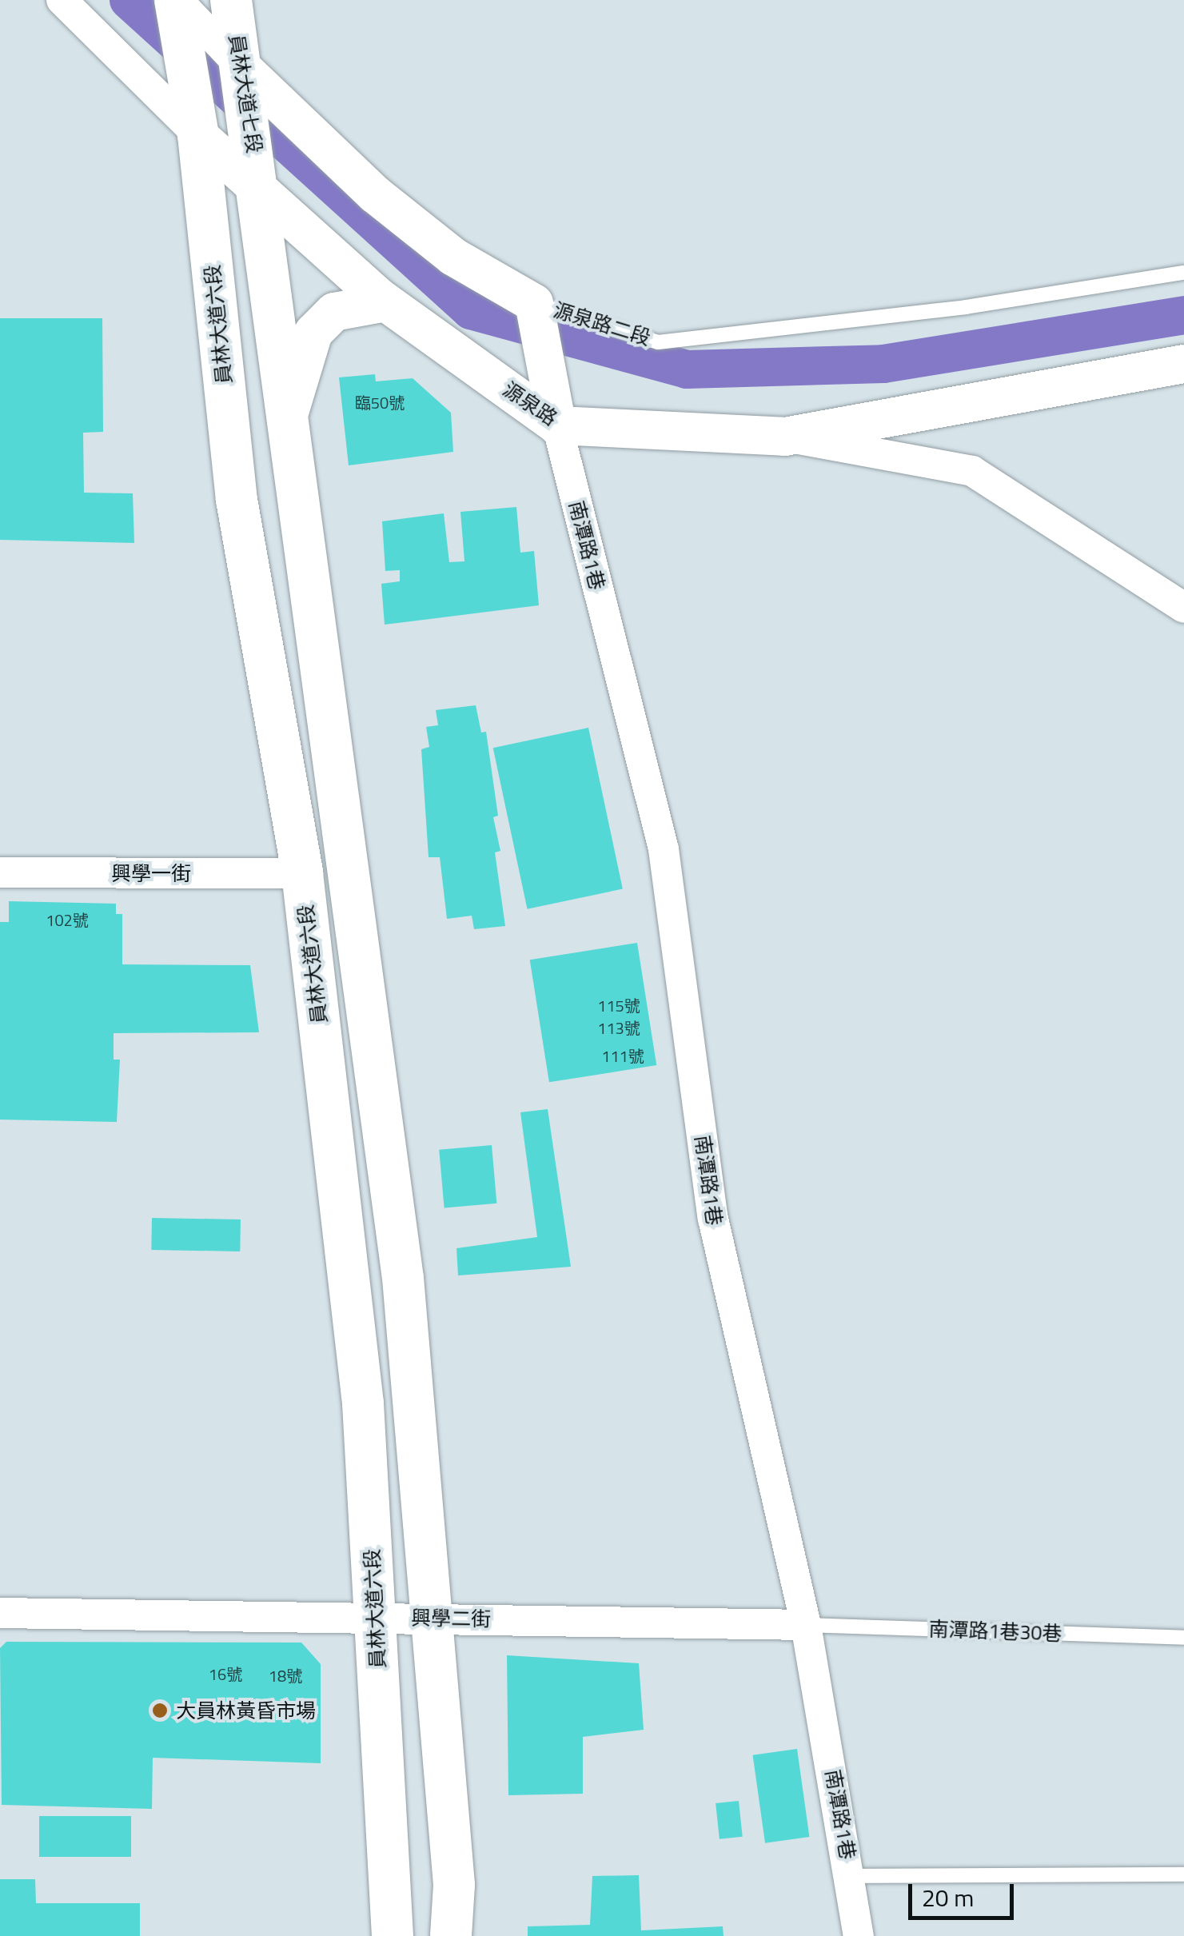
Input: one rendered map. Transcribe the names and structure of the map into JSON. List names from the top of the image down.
{
  "streets": {
    "main road": ["員林大道七段", "員林大道六段"],
    "street": [
      "源泉路二段",
      "源泉路",
      "南潭路1巷",
      "興學一街",
      "興學二街"
    ],
    "lane": ["南潭路1巷30巷"]
  },
  "crossings": [
    ["員林大道七段", "源泉路二段"],
    ["員林大道七段", "源泉路"],
    ["源泉路二段", "員林大道六段"],
    ["員林大道六段", "源泉路"],
    ["員林大道六段", "興學一街"],
    ["員林大道六段", "興學二街"],
    ["源泉路", "南潭路1巷"],
    ["南潭路1巷", "興學二街"],
    ["南潭路1巷", "南潭路1巷30巷"],
    ["興學二街", "南潭路1巷30巷"]
  ],
  "places": ["大員林黃昏市場"],
  "house_numbers": [
    "臨50號",
    "102號",
    "115號",
    "113號",
    "111號",
    "16號",
    "18號"
  ],
  "scale_bar": "20 m"
}
